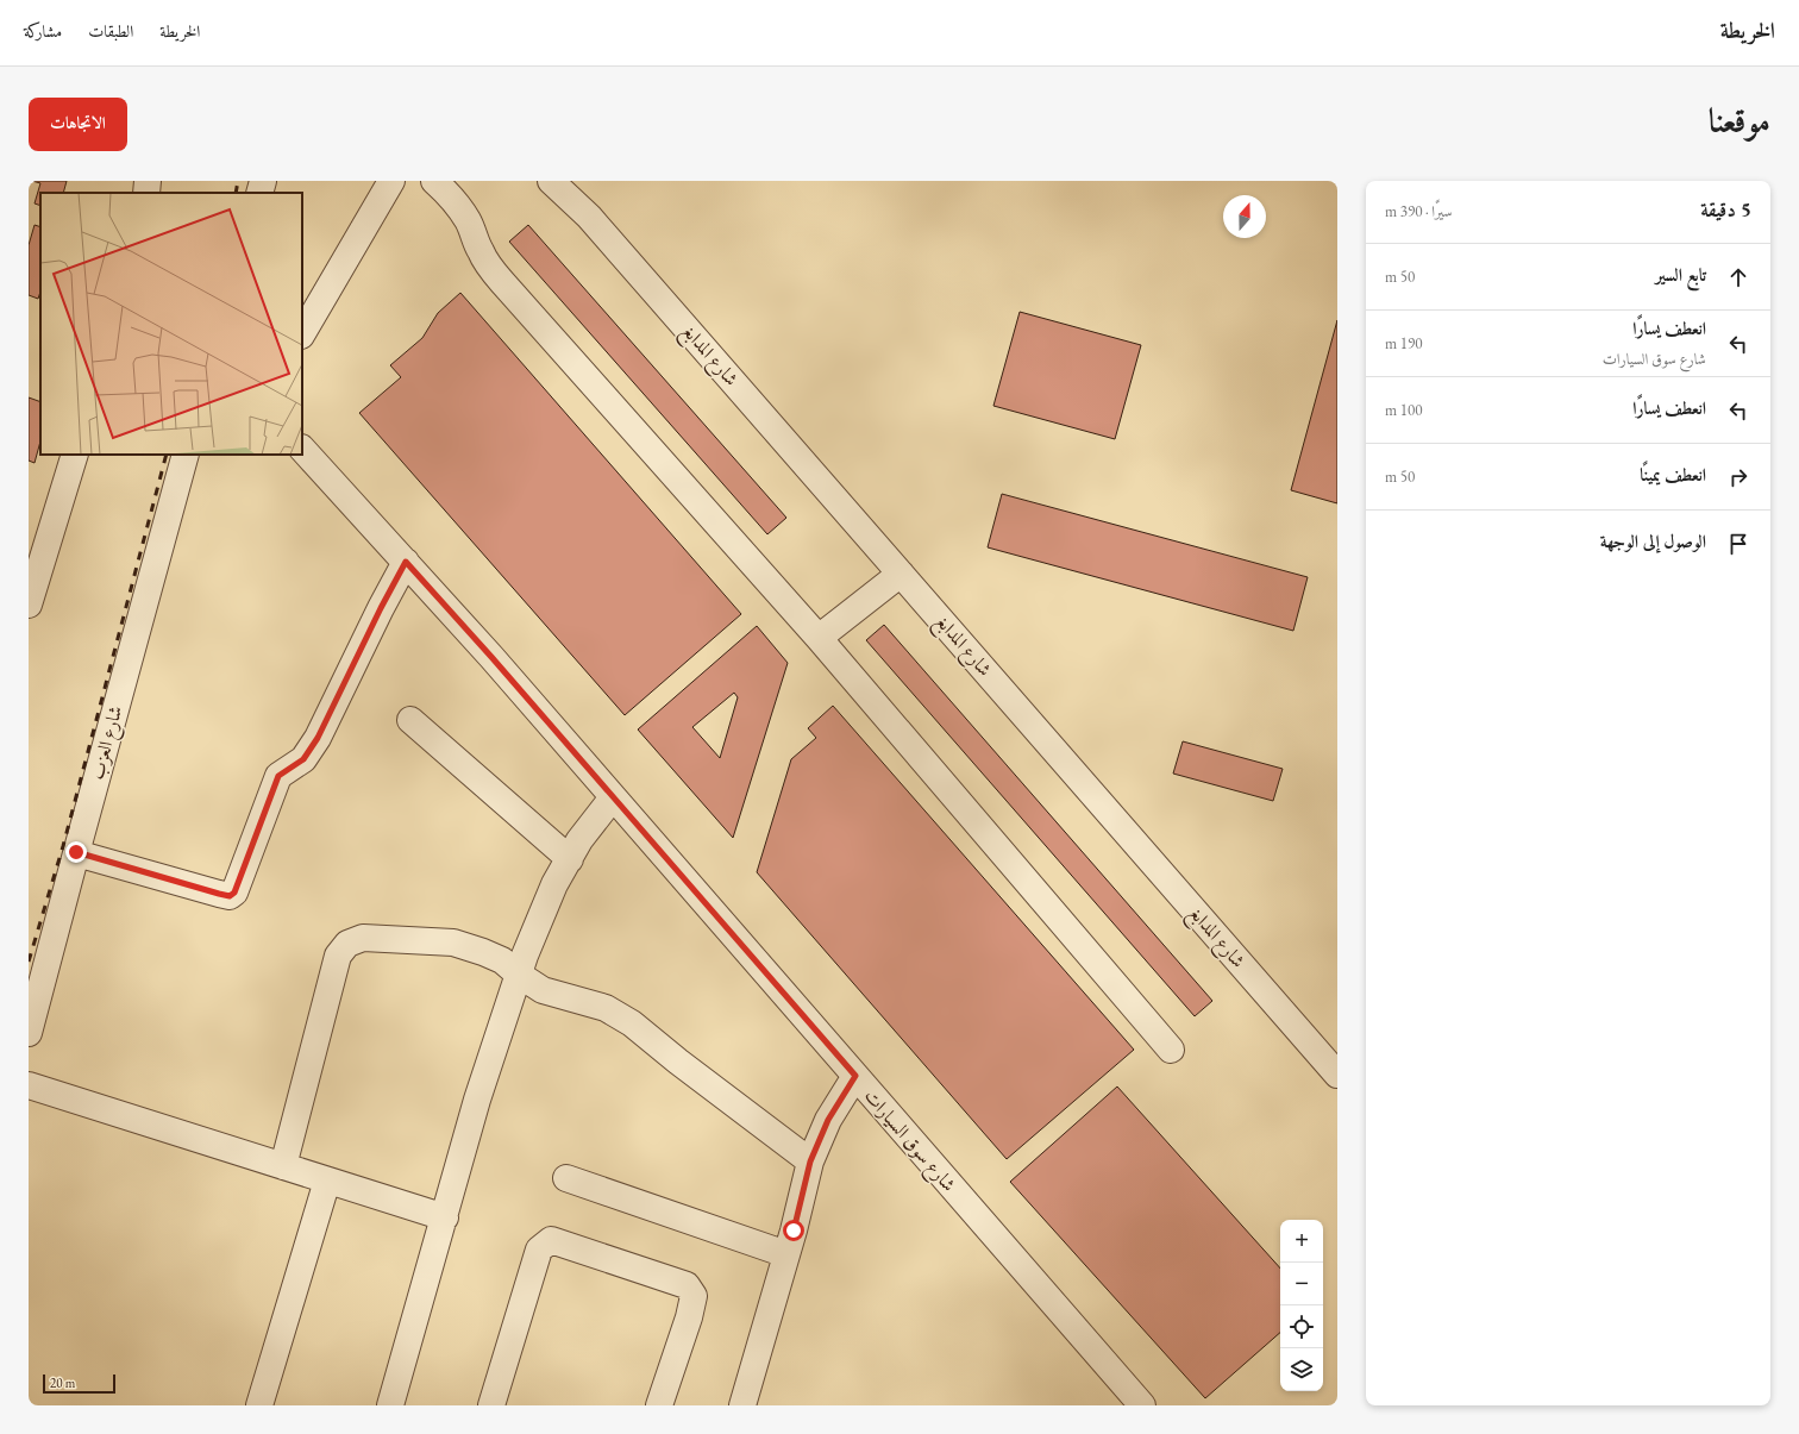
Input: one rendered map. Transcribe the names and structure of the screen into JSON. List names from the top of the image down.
{
  "streets": {
    "street": ["شارع المدابغ", "شارع العزب", "شارع سوق السيارات"]
  },
  "scale_bar": "20 m",
  "north": "top",
  "page": {
    "header": "الخريطة",
    "nav": ["الخريطة", "الطبقات", "مشاركة"],
    "title": "موقعنا",
    "buttons": "الاتجاهات",
    "heading": ["5 دقيقة", "سيرًا · 390 m"],
    "list": [
      ["تابع السير", "50 m"],
      ["انعطف يسارًا", "شارع سوق السيارات", "190 m"],
      ["انعطف يسارًا", "100 m"],
      ["انعطف يمينًا", "50 m"],
      "الوصول إلى الوجهة"
    ],
    "map_buttons": ["+", "−"],
    "scale": "20 m"
  }
}
